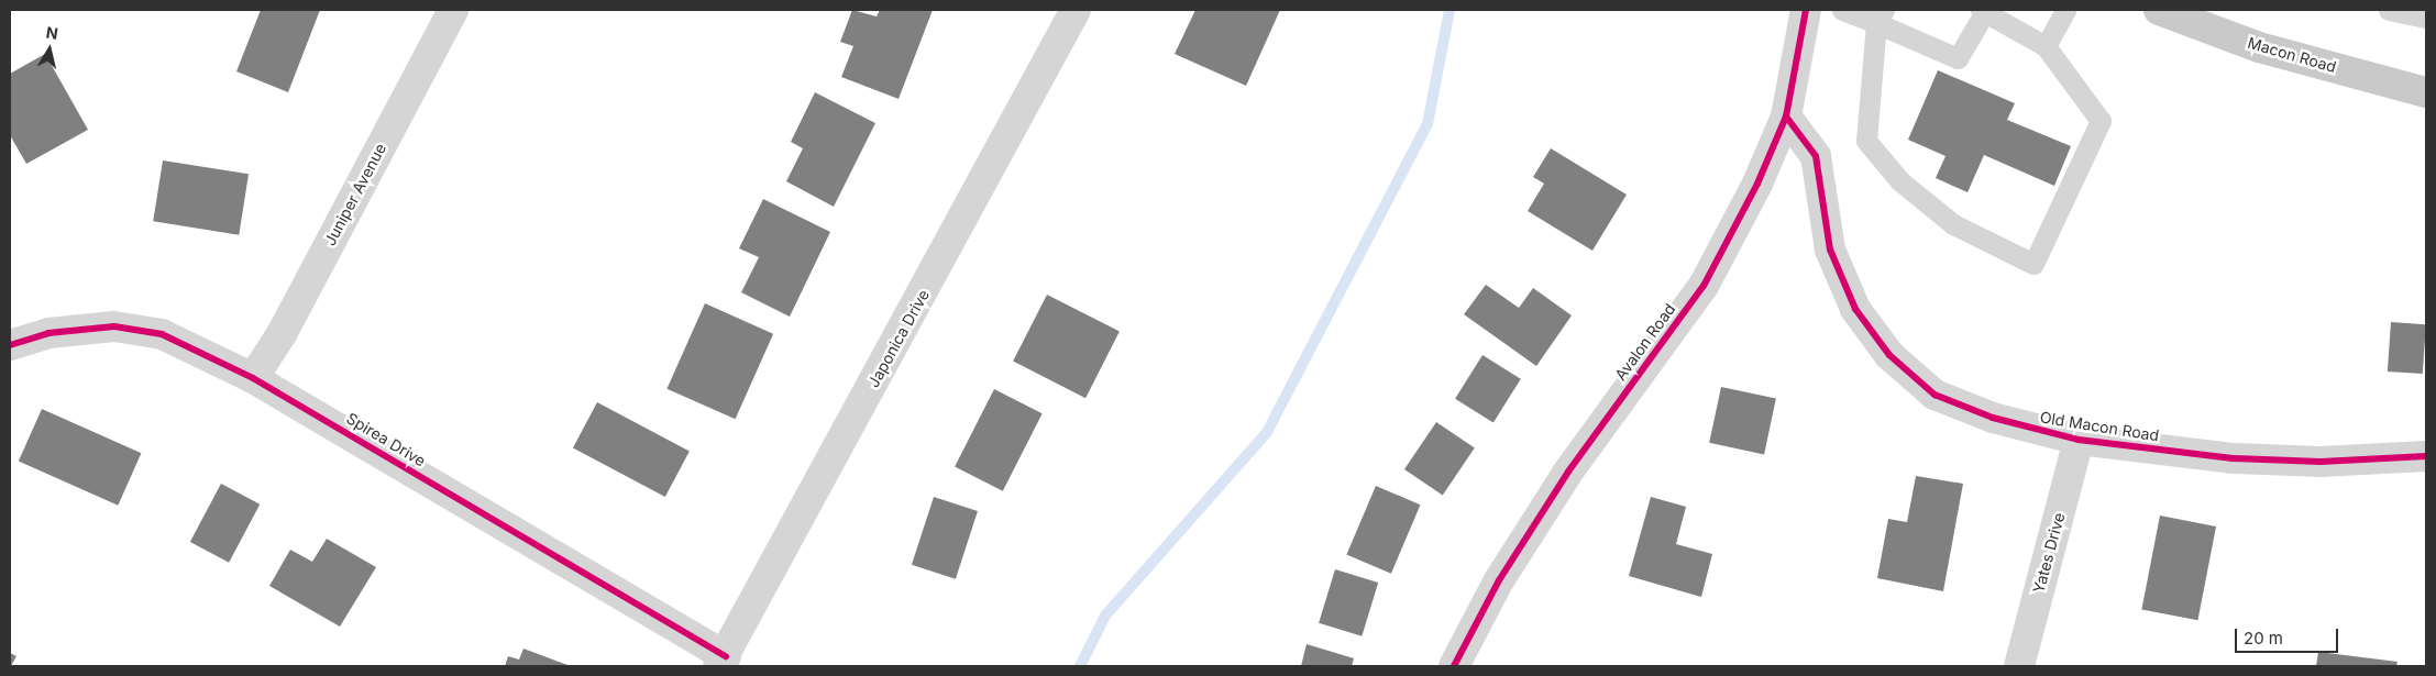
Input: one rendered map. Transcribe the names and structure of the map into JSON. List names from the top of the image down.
{
  "streets": {
    "main road": ["Macon Road"],
    "street": [
      "Juniper Avenue",
      "Japonica Drive",
      "Avalon Road",
      "Old Macon Road",
      "Spirea Drive",
      "Yates Drive"
    ]
  },
  "crossings": [
    ["Juniper Avenue", "Spirea Drive"],
    ["Japonica Drive", "Spirea Drive"],
    ["Avalon Road", "Old Macon Road"],
    ["Old Macon Road", "Yates Drive"]
  ],
  "scale_bar": "20 m",
  "north": "top"
}
